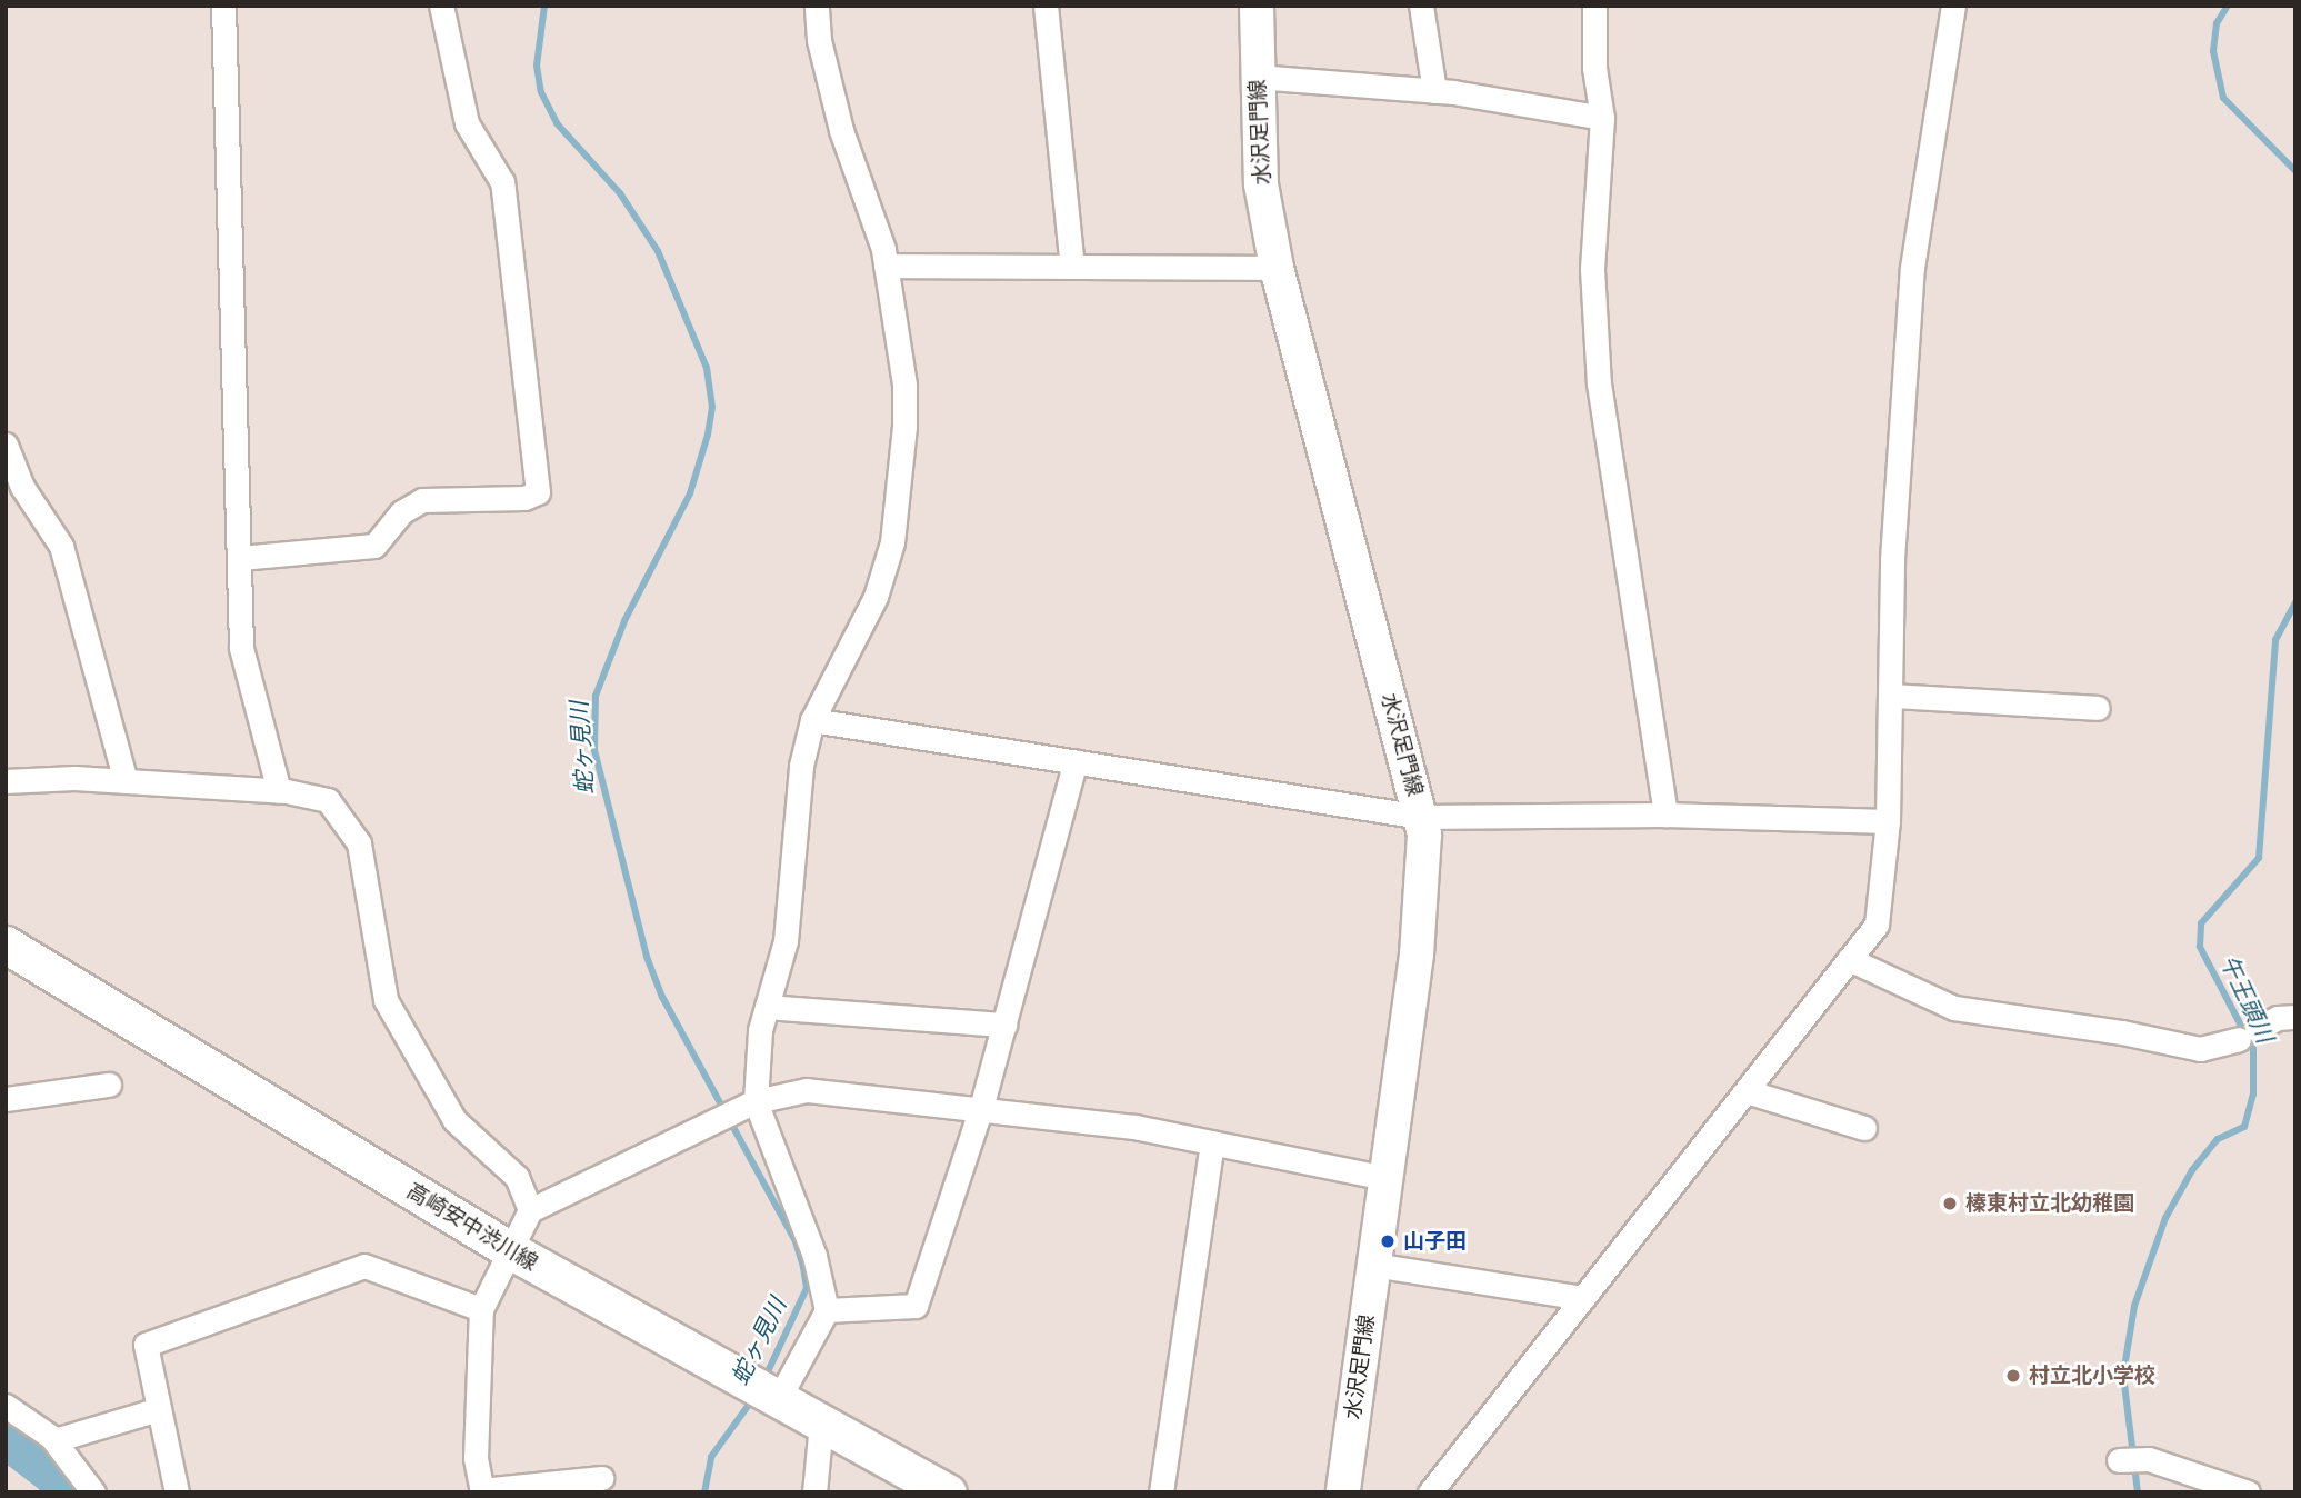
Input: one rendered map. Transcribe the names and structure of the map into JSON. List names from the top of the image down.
{
  "streets": {
    "main road": ["水沢足門線", "高崎安中渋川線"]
  },
  "water": ["蛇ヶ見川", "午王頭川"],
  "places": ["榛東村立北幼稚園", "山子田", "村立北小学校"]
}
